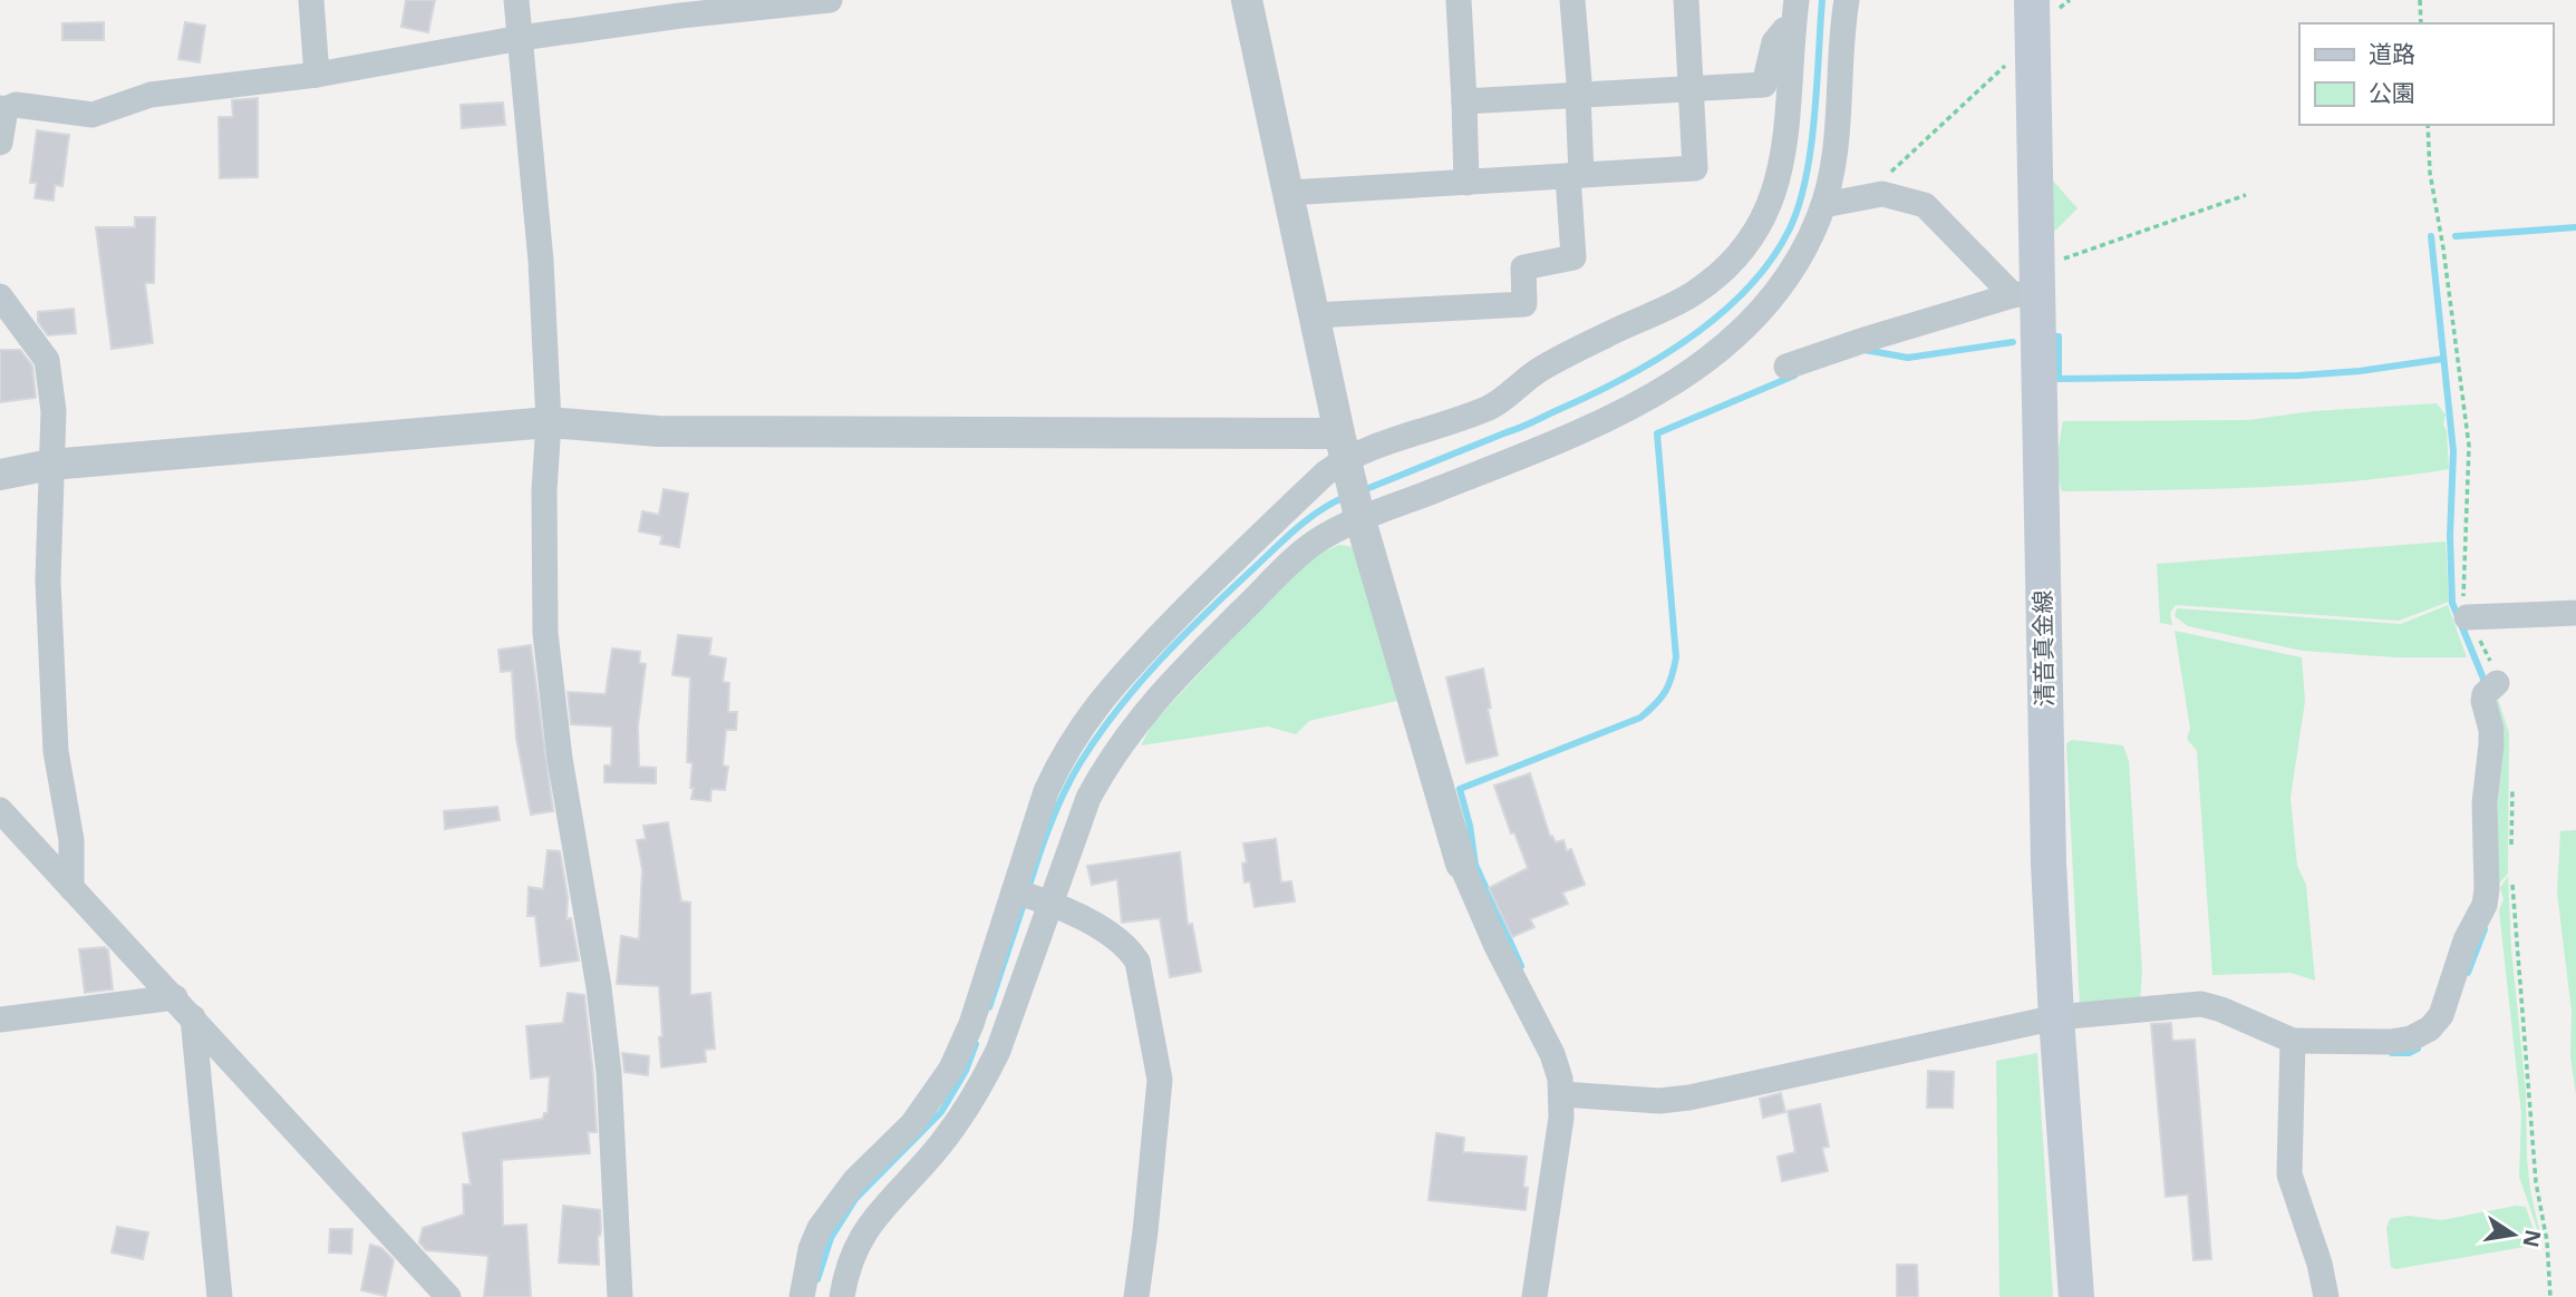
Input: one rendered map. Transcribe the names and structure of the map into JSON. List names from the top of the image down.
{
  "streets": {
    "main road": ["清音真金線"]
  },
  "legend": ["道路", "公園"],
  "north": "right"
}
